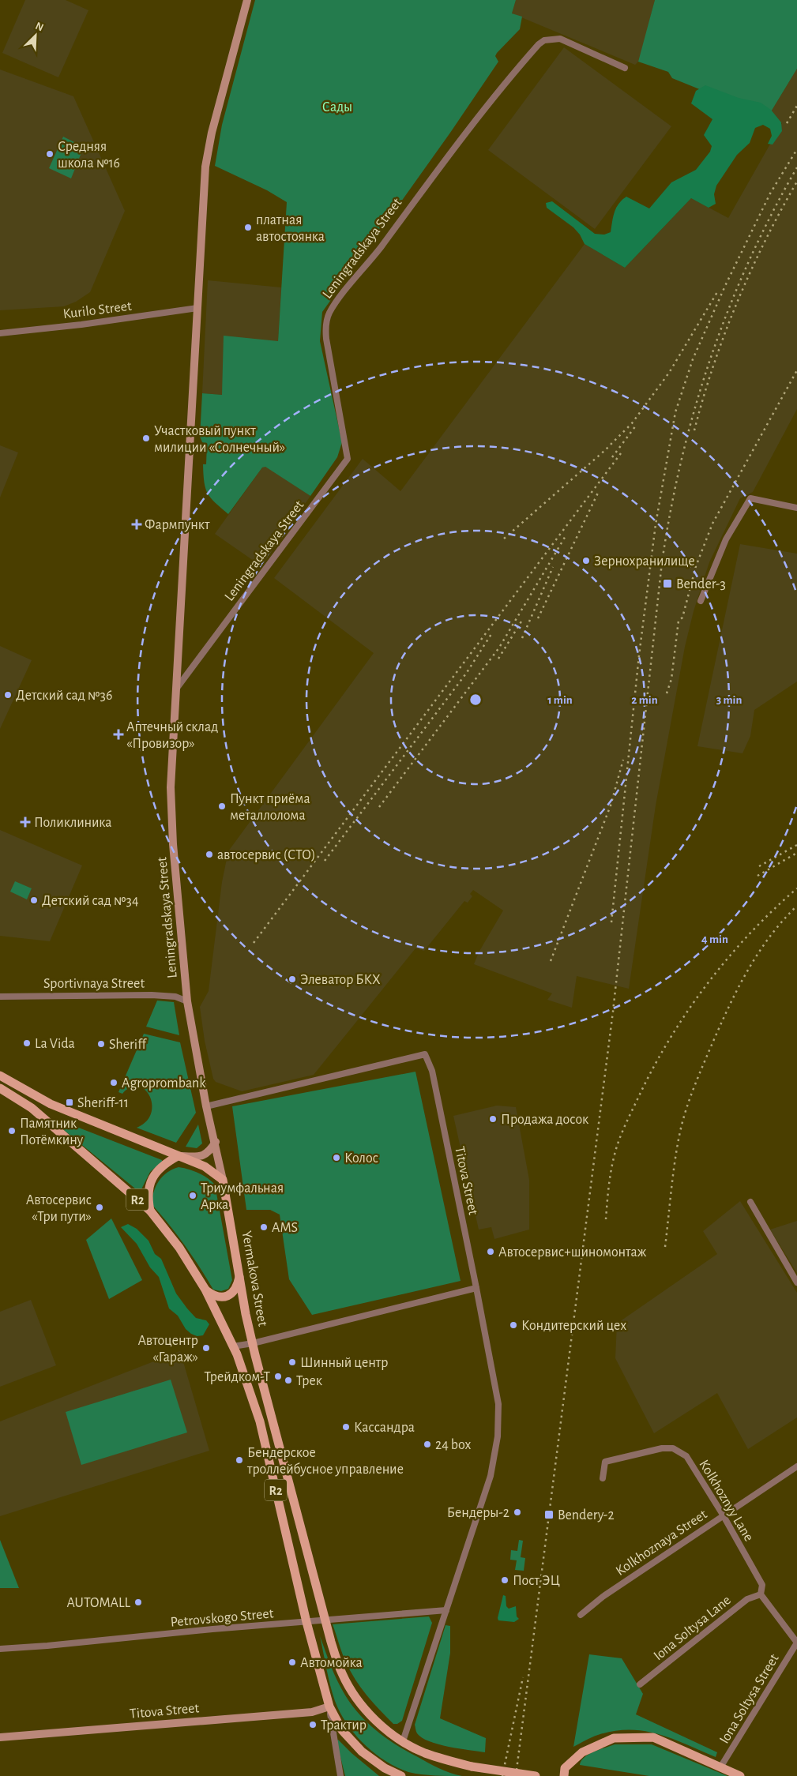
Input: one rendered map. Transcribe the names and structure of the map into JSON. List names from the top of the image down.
{
  "streets": {
    "main road": ["R2", "Yermakova Street"],
    "street": [
      "Leningradskaya Street",
      "Kurilo Street",
      "Sportivnaya Street",
      "Titova Street",
      "Kolkhoznyy Lane",
      "Kolkhoznaya Street",
      "Petrovskogo Street",
      "Iona Soltysa Lane",
      "Iona Soltysa Street"
    ]
  },
  "crossings": [
    ["Leningradskaya Street", "Kurilo Street"],
    ["Leningradskaya Street", "Sportivnaya Street"],
    ["Leningradskaya Street", "Titova Street"],
    ["Leningradskaya Street", "Yermakova Street"],
    ["Titova Street", "R2"],
    ["R2", "Yermakova Street"],
    ["R2", "Petrovskogo Street"],
    ["Yermakova Street", "Petrovskogo Street"],
    ["Kolkhoznyy Lane", "Kolkhoznaya Street"],
    ["Kolkhoznyy Lane", "Iona Soltysa Lane"],
    ["Kolkhoznyy Lane", "Iona Soltysa Street"]
  ],
  "parks": ["Сады"],
  "places": {
    "other": [
      "Средняя школа №16",
      "платная автостоянка",
      "Участковый пункт милиции «Солнечный»",
      "Зернохранилище",
      "Детский сад №36",
      "Пункт приёма металлолома",
      "автосервис (СТО)",
      "Детский сад №34",
      "Элеватор БКХ",
      "La Vida",
      "Sheriff",
      "Agroprombank",
      "Продажа досок",
      "Памятник Потёмкину",
      "Колос",
      "Триумфальная Арка",
      "Автосервис «Три пути»",
      "AMS",
      "Автосервис+шиномонтаж",
      "Кондитерский цех",
      "Автоцентр «Гараж»",
      "Шинный центр",
      "Трейдком-Т",
      "Трек",
      "Кассандра",
      "24 box",
      "Бендерское троллейбусное управление",
      "Бендеры-2",
      "Пост ЭЦ",
      "AUTOMALL",
      "Автомойка",
      "Трактир"
    ],
    "health": ["Фармпункт", "Аптечный склад «Провизор»", "Поликлиника"],
    "transit": ["Bender-3", "Sheriff-11", "Bendery-2"]
  },
  "north": "top right",
  "rings": [
    "1 min",
    "2 min",
    "3 min",
    "4 min"
  ]
}
